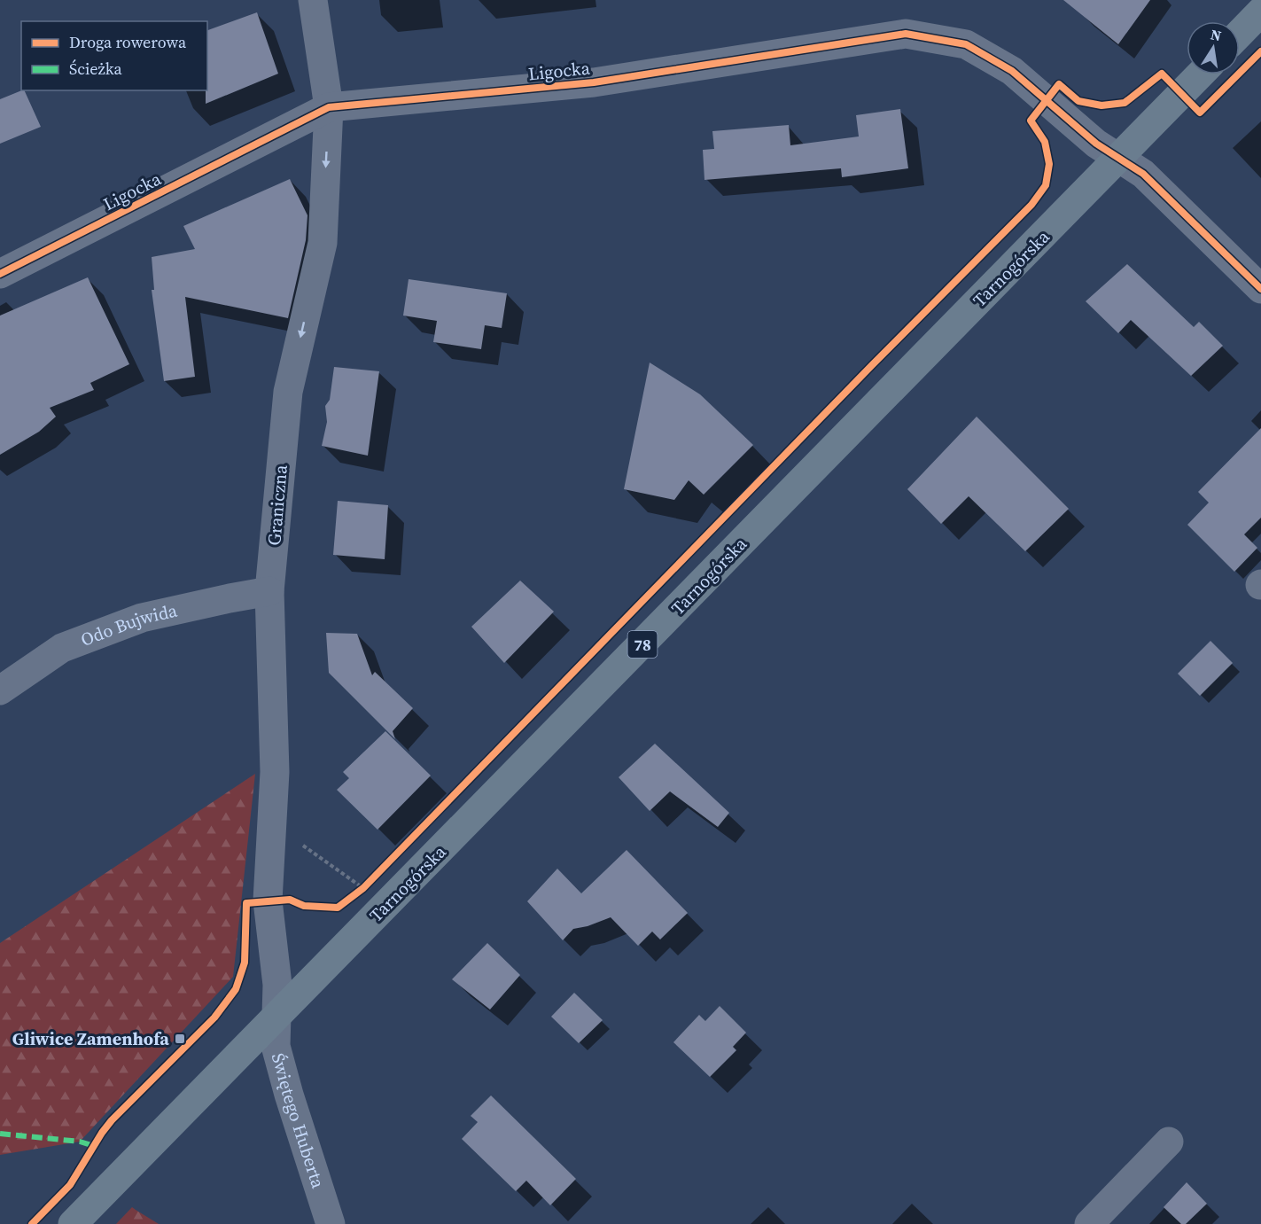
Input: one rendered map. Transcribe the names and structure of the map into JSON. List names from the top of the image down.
{
  "streets": {
    "main road": ["Tarnogórska", "78"],
    "street": [
      "Ligocka",
      "Graniczna",
      "Odo Bujwida",
      "Świętego Huberta"
    ]
  },
  "crossings": [
    ["Ligocka", "Tarnogórska"],
    ["Ligocka", "Graniczna"],
    ["Tarnogórska", "Graniczna"],
    ["Tarnogórska", "Świętego Huberta"],
    ["Graniczna", "Odo Bujwida"],
    ["Graniczna", "Świętego Huberta"]
  ],
  "one_way": ["Graniczna"],
  "places": {
    "transit": ["Gliwice Zamenhofa"]
  },
  "legend": ["Droga rowerowa", "Ścieżka"],
  "north": "top"
}
